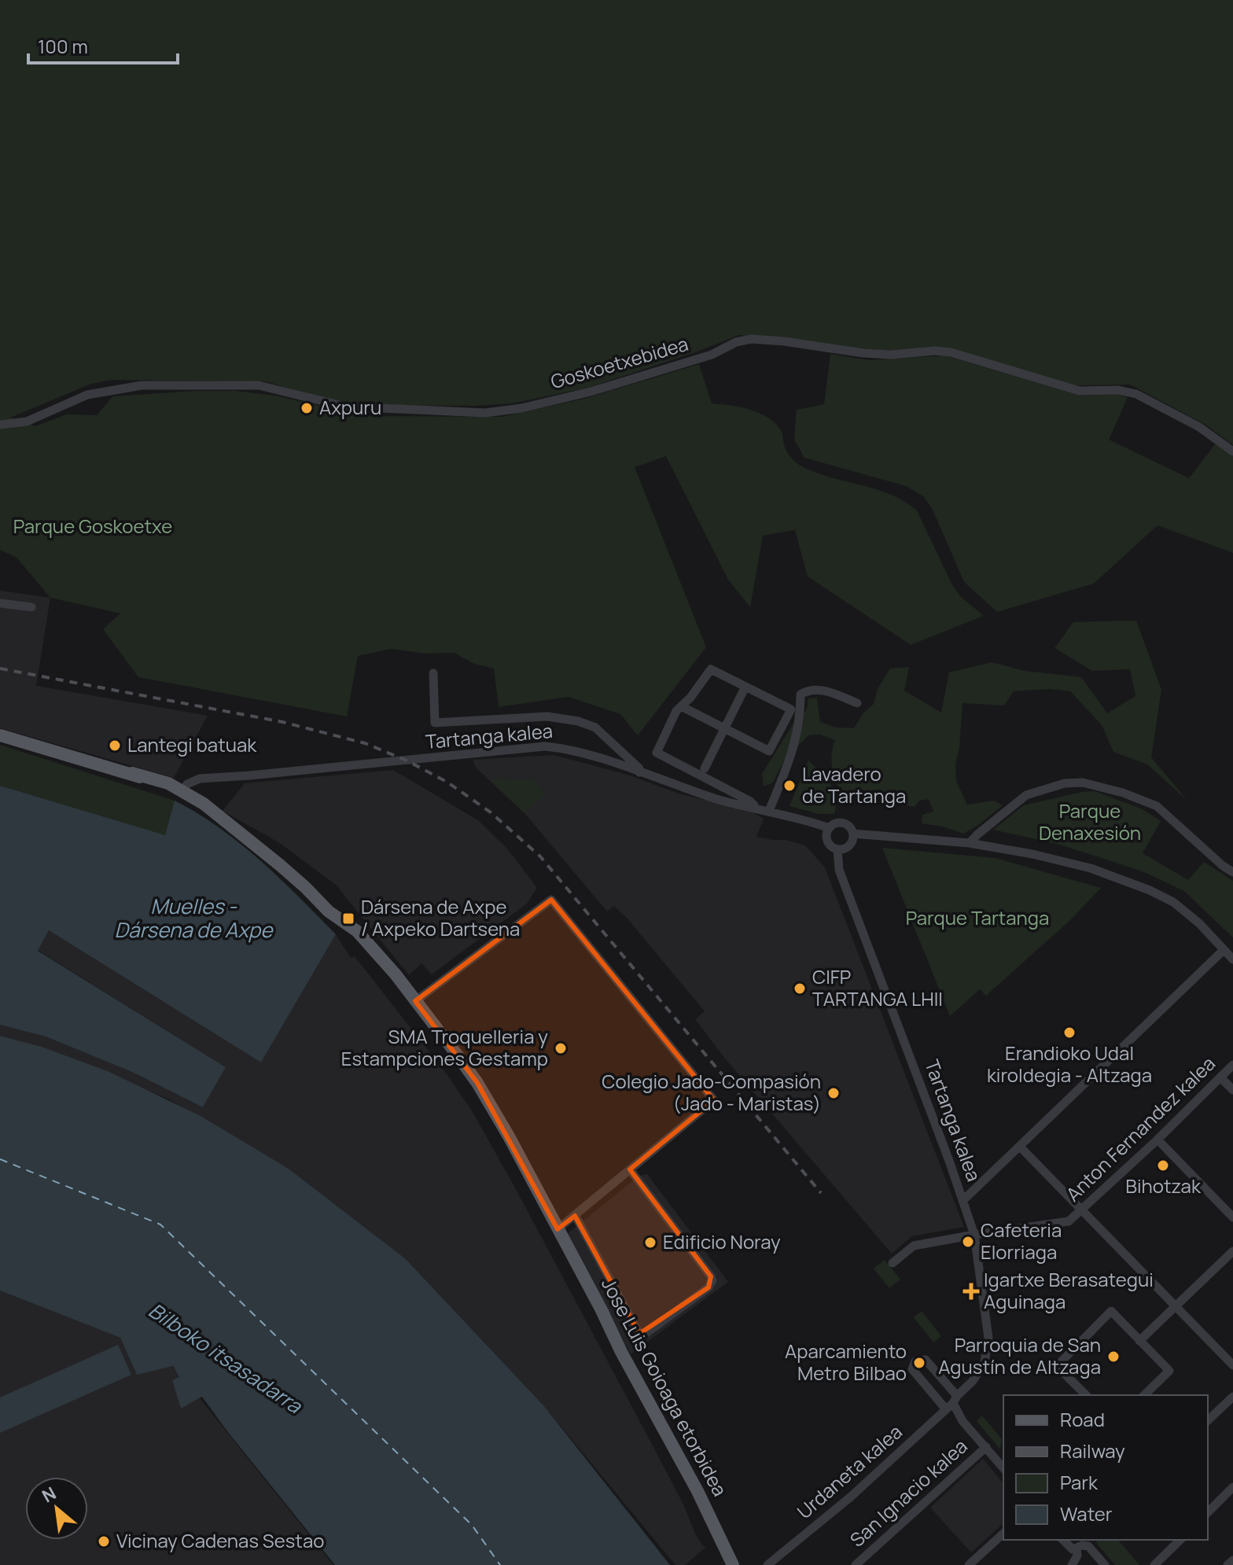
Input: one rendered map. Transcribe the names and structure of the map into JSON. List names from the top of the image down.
{
  "streets": {
    "main road": ["Jose Luis Goioaga etorbidea"],
    "street": [
      "Goskoetxebidea",
      "Tartanga kalea",
      "Anton Fernandez kalea",
      "Urdaneta kalea",
      "San Ignacio kalea"
    ]
  },
  "crossings": [
    ["Tartanga kalea", "Anton Fernandez kalea"],
    ["Tartanga kalea", "Jose Luis Goioaga etorbidea"],
    ["Tartanga kalea", "Urdaneta kalea"]
  ],
  "water": ["Muelles - Dársena de Axpe", "Bilboko itsasadarra"],
  "parks": ["Parque Goskoetxe", "Parque Denaxesión", "Parque Tartanga"],
  "places": {
    "other": [
      "Axpuru",
      "Lantegi batuak",
      "Lavadero de Tartanga",
      "CIFP TARTANGA LHII",
      "Erandioko Udal kiroldegia - Altzaga",
      "SMA Troquelleria y Estampciones Gestamp",
      "Colegio Jado-Compasión (Jado - Maristas)",
      "Bihotzak",
      "Cafeteria Elorriaga",
      "Edificio Noray",
      "Parroquia de San Agustín de Altzaga",
      "Aparcamiento Metro Bilbao",
      "Vicinay Cadenas Sestao"
    ],
    "transit": ["Dársena de Axpe / Axpeko Dartsena"],
    "health": ["Igartxe Berasategui Aguinaga"]
  },
  "legend": [
    "Road",
    "Railway",
    "Park",
    "Water"
  ],
  "scale_bar": "100 m",
  "north": "top left"
}
